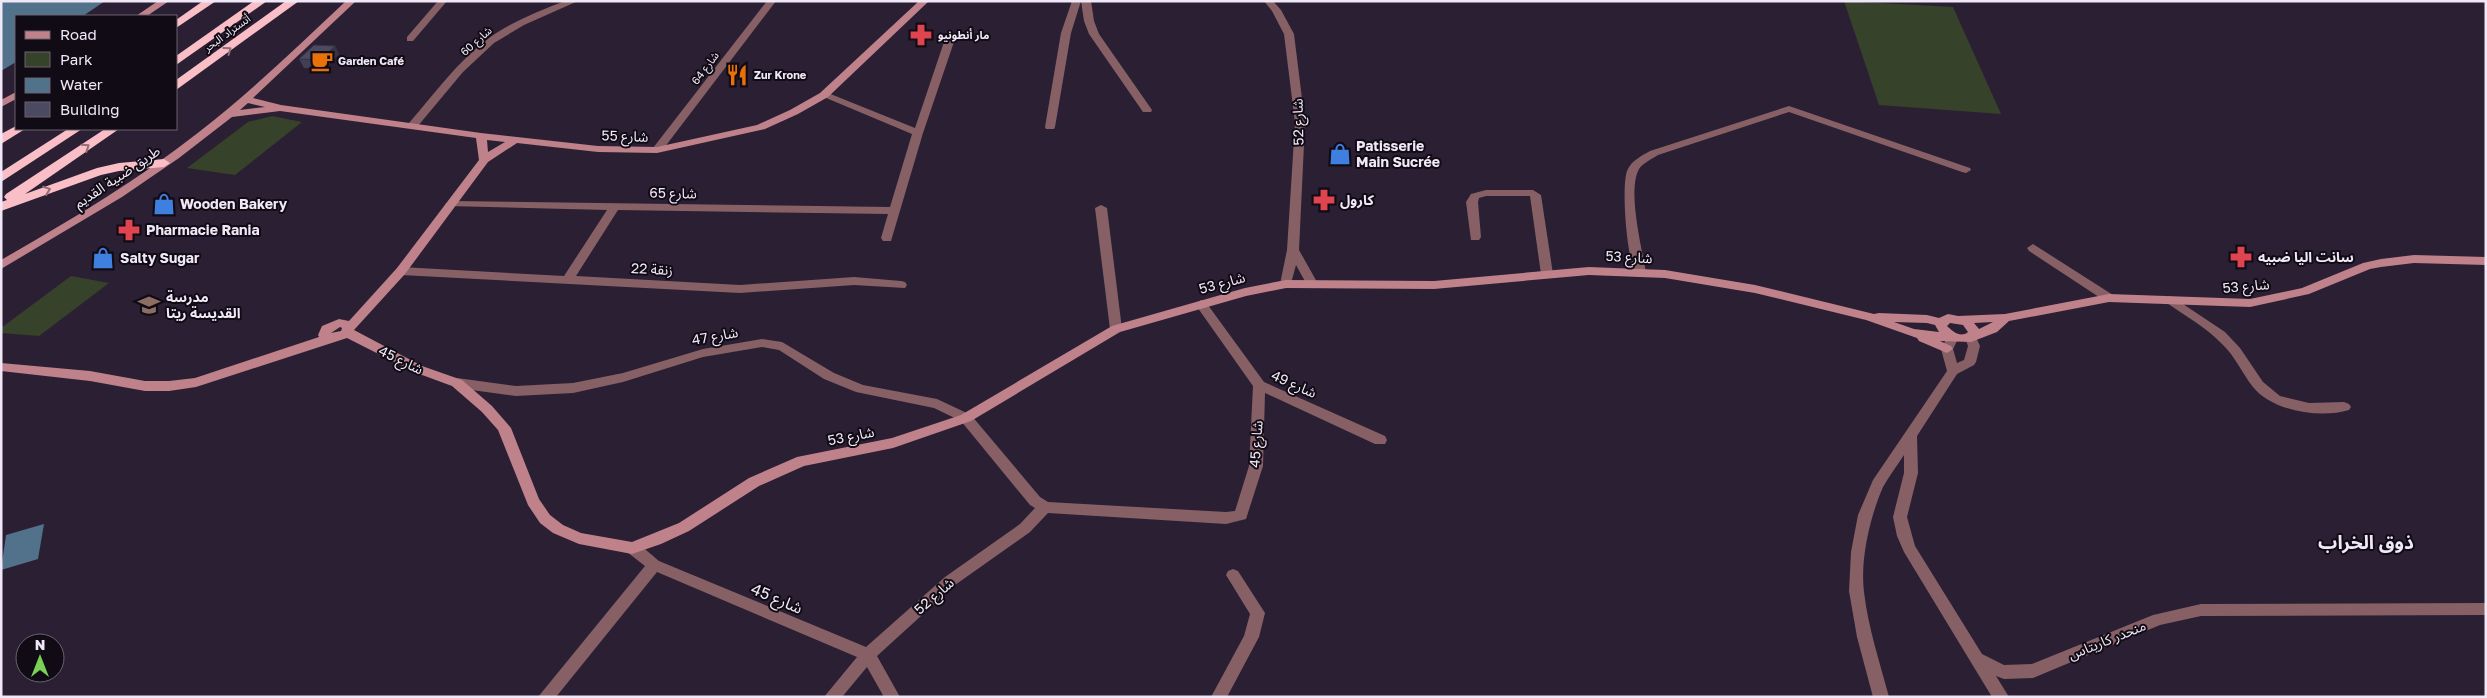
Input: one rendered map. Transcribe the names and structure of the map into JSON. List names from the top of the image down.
{
  "streets": {
    "highway": ["أتستراد البحر"],
    "street": [
      "شارع 60",
      "شارع 64",
      "شارع 52",
      "شارع 55",
      "طريق ضبية القديم",
      "شارع 65",
      "شارع 53",
      "زنقة 22",
      "شارع 47",
      "شارع 45",
      "شارع 49",
      "منحدر كاريتاس"
    ]
  },
  "crossings": [
    ["شارع 60", "شارع 55"],
    ["شارع 64", "شارع 55"],
    ["شارع 52", "شارع 53"],
    ["شارع 52", "شارع 45"],
    ["شارع 55", "طريق ضبية القديم"],
    ["شارع 53", "شارع 47"],
    ["شارع 53", "شارع 45"],
    ["شارع 53", "شارع 49"],
    ["شارع 47", "شارع 45"],
    ["شارع 45", "شارع 49"]
  ],
  "districts": ["ذوق الخراب"],
  "places": {
    "pharmacy": [
      "مار أنطونيو",
      "كارول",
      "Pharmacie Rania",
      "سانت اليا ضبيه"
    ],
    "cafe": ["Garden Café"],
    "restaurant": ["Zur Krone"],
    "shop": ["Patisserie Main Sucrée", "Wooden Bakery", "Salty Sugar"],
    "school or university": ["مدرسة القديسة ريتا"]
  },
  "legend": [
    "Road",
    "Park",
    "Water",
    "Building"
  ],
  "north": "top"
}
